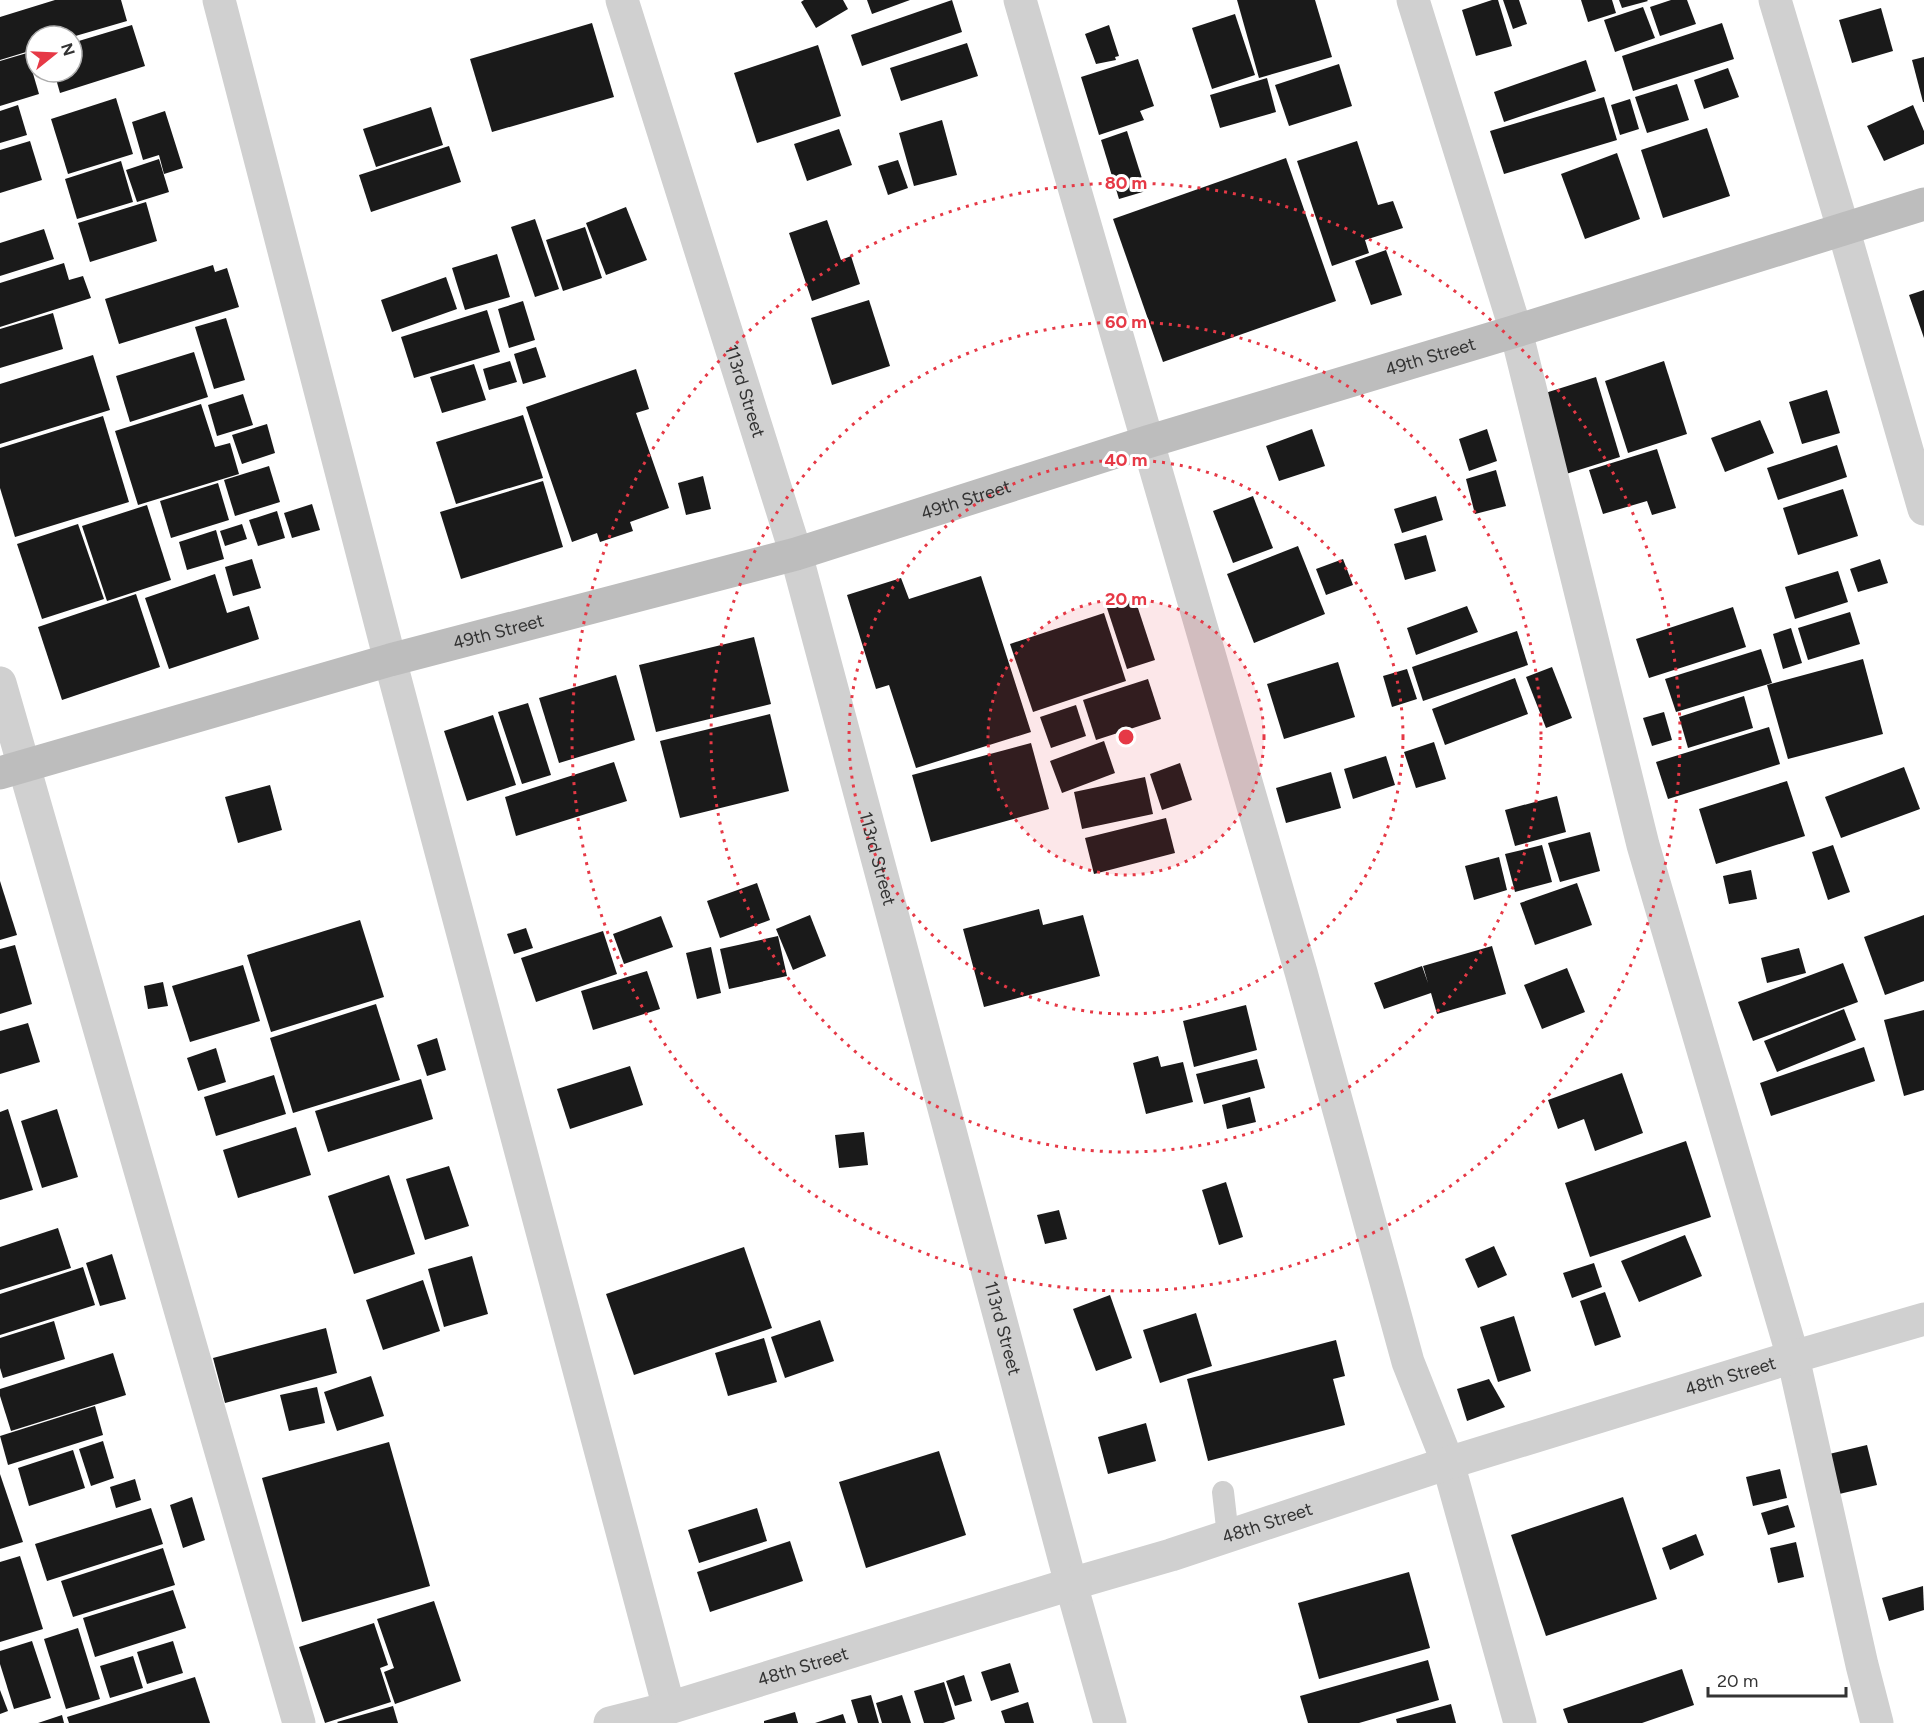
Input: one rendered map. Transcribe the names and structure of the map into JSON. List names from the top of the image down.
{
  "streets": {
    "main road": ["49th Street"],
    "street": ["113rd Street", "48th Street"]
  },
  "crossings": [
    ["49th Street", "113rd Street"],
    ["113rd Street", "48th Street"]
  ],
  "scale_bar": "20 m",
  "north": "right",
  "rings": [
    "80 m",
    "60 m",
    "40 m",
    "20 m"
  ]
}
